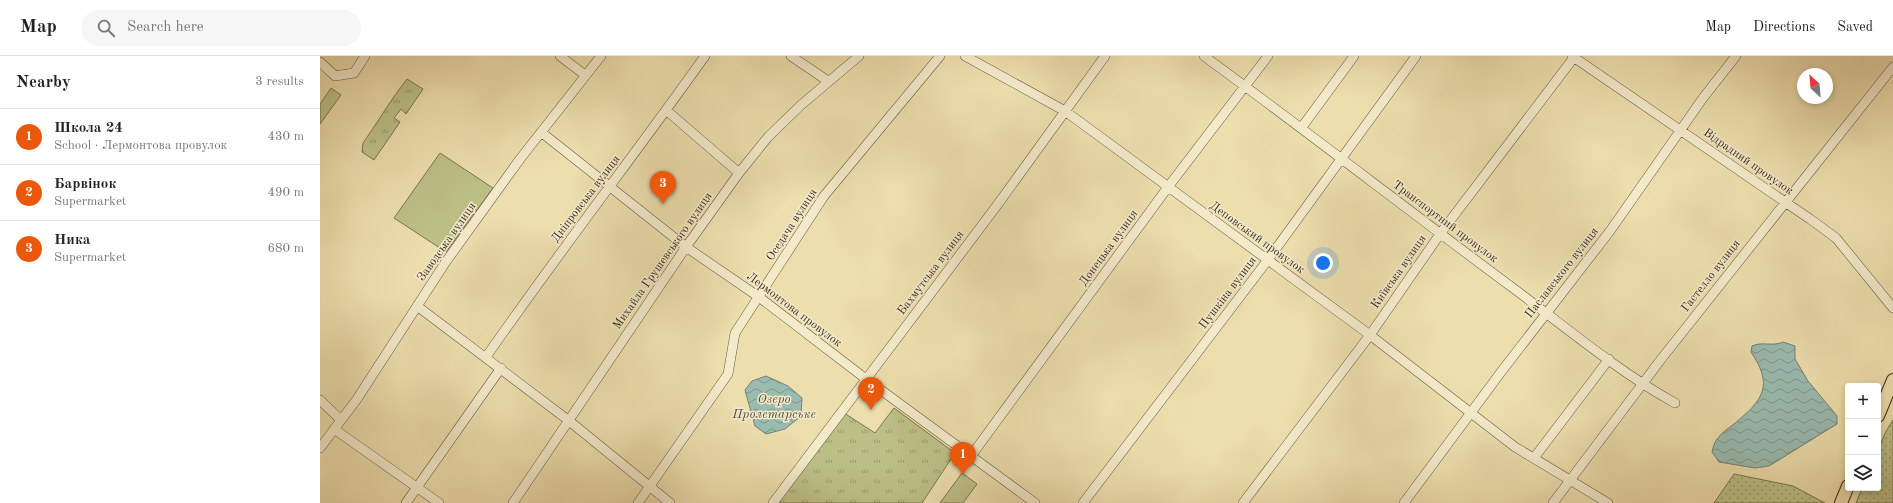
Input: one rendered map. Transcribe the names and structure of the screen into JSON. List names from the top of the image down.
{
  "streets": {
    "street": [
      "Відрадний провулок",
      "Дніпровська вулиця",
      "Транспортний провулок",
      "Оседача вулиця",
      "Деповський провулок",
      "Заводська вулиця",
      "Донецька вулиця",
      "Михайла Грушевського вулиця",
      "Київська вулиця",
      "Бахмутська вулиця",
      "Паславського вулиця",
      "Гастелло вулиця",
      "Пушкіна вулиця",
      "Лермонтова провулок"
    ]
  },
  "crossings": [
    ["Відрадний провулок", "Київська вулиця"],
    ["Відрадний провулок", "Паславського вулиця"],
    ["Відрадний провулок", "Гастелло вулиця"],
    ["Дніпровська вулиця", "Лермонтова провулок"],
    ["Транспортний провулок", "Донецька вулиця"],
    ["Транспортний провулок", "Київська вулиця"],
    ["Транспортний провулок", "Паславського вулиця"],
    ["Транспортний провулок", "Гастелло вулиця"],
    ["Транспортний провулок", "Пушкіна вулиця"],
    ["Оседача вулиця", "Лермонтова провулок"],
    ["Деповський провулок", "Донецька вулиця"],
    ["Деповський провулок", "Київська вулиця"],
    ["Деповський провулок", "Бахмутська вулиця"],
    ["Деповський провулок", "Паславського вулиця"],
    ["Деповський провулок", "Гастелло вулиця"],
    ["Деповський провулок", "Пушкіна вулиця"],
    ["Заводська вулиця", "Лермонтова провулок"],
    ["Донецька вулиця", "Лермонтова провулок"],
    ["Михайла Грушевського вулиця", "Лермонтова провулок"],
    ["Бахмутська вулиця", "Лермонтова провулок"]
  ],
  "water": ["Озеро Пролетарське"],
  "north": "top left",
  "page": {
    "header": "Map",
    "search": "Search here",
    "nav": ["Map", "Directions", "Saved"],
    "heading": ["Nearby", "3 results"],
    "list": [
      {
        "mark": "1",
        "name": "Школа 24",
        "note": "School · Лермонтова провулок",
        "value": "430 m"
      },
      {
        "mark": "2",
        "name": "Барвінок",
        "note": "Supermarket",
        "value": "490 m"
      },
      {
        "mark": "3",
        "name": "Ника",
        "note": "Supermarket",
        "value": "680 m"
      }
    ],
    "pins": ["3", "2", "1"],
    "map_buttons": ["+", "−"]
  }
}
